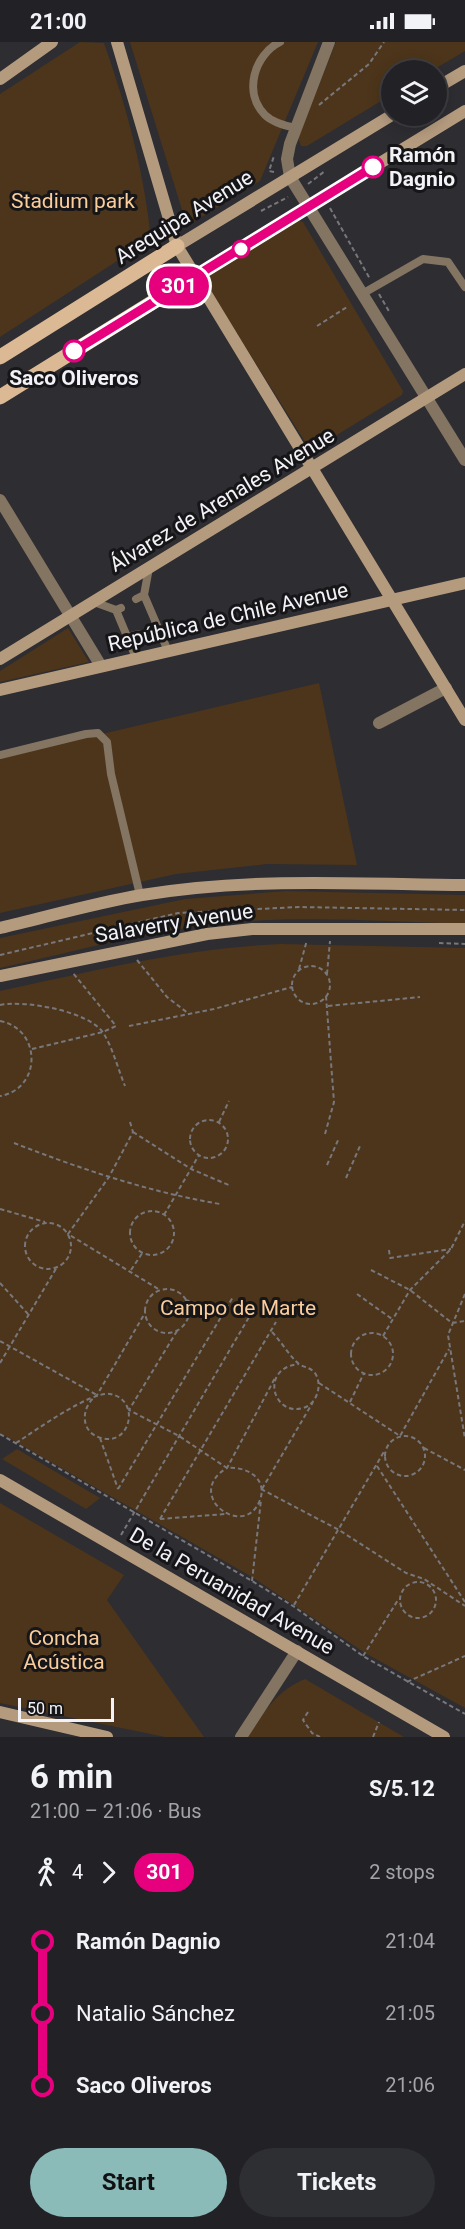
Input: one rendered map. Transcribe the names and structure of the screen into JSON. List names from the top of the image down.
{
  "streets": {
    "main road": [
      "Arequipa Avenue",
      "Álvarez de Arenales Avenue",
      "República de Chile Avenue",
      "Salaverry Avenue",
      "De la Peruanidad Avenue"
    ]
  },
  "parks": ["Stadium park", "Campo de Marte", "Concha Acústica"],
  "places": ["Ramón Dagnio", "Saco Oliveros"],
  "lines": ["bus line 301"],
  "scale_bar": "50 m",
  "page": {
    "status": "21:00",
    "on_map": "301",
    "scale": "50 m",
    "heading": ["6 min", "21:00 – 21:06 · Bus", "S/5.12"],
    "legs": ["4", "301", "2 stops"],
    "list": [
      {
        "name": "Ramón Dagnio",
        "value": "21:04"
      },
      {
        "name": "Natalio Sánchez",
        "value": "21:05"
      },
      {
        "name": "Saco Oliveros",
        "value": "21:06"
      }
    ],
    "buttons": ["Start", "Tickets"]
  }
}
